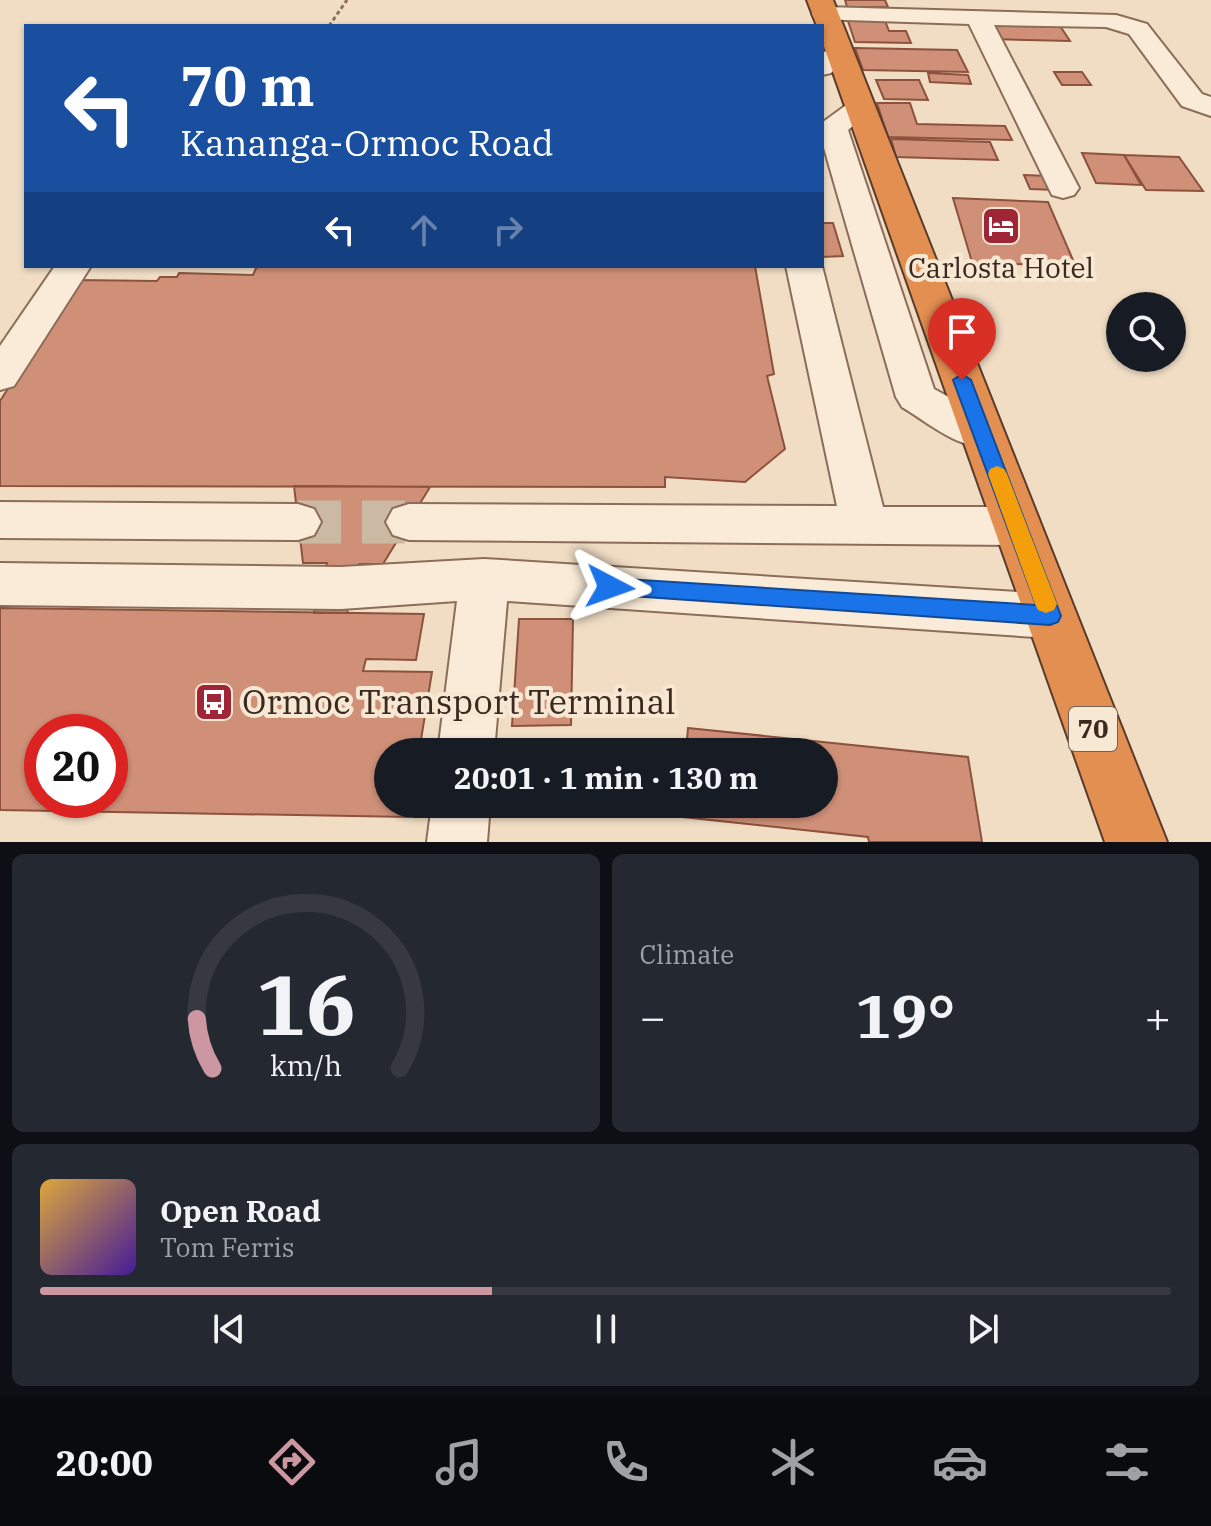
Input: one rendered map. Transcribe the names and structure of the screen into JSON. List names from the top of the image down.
{
  "streets": {
    "highway": ["70"]
  },
  "places": {
    "hotel": ["Carlosta Hotel"],
    "bus stop": ["Ormoc Transport Terminal"]
  },
  "page": {
    "turn": ["70 m", "Kananga-Ormoc Road"],
    "limit": "20",
    "trip": "20:01 · 1 min · 130 m",
    "tile": "Climate",
    "heat": ["−", "19°", "+"],
    "song": ["Open Road", "Tom Ferris"],
    "tabs": "20:00",
    "gauge": ["16", "km/h"]
  }
}
